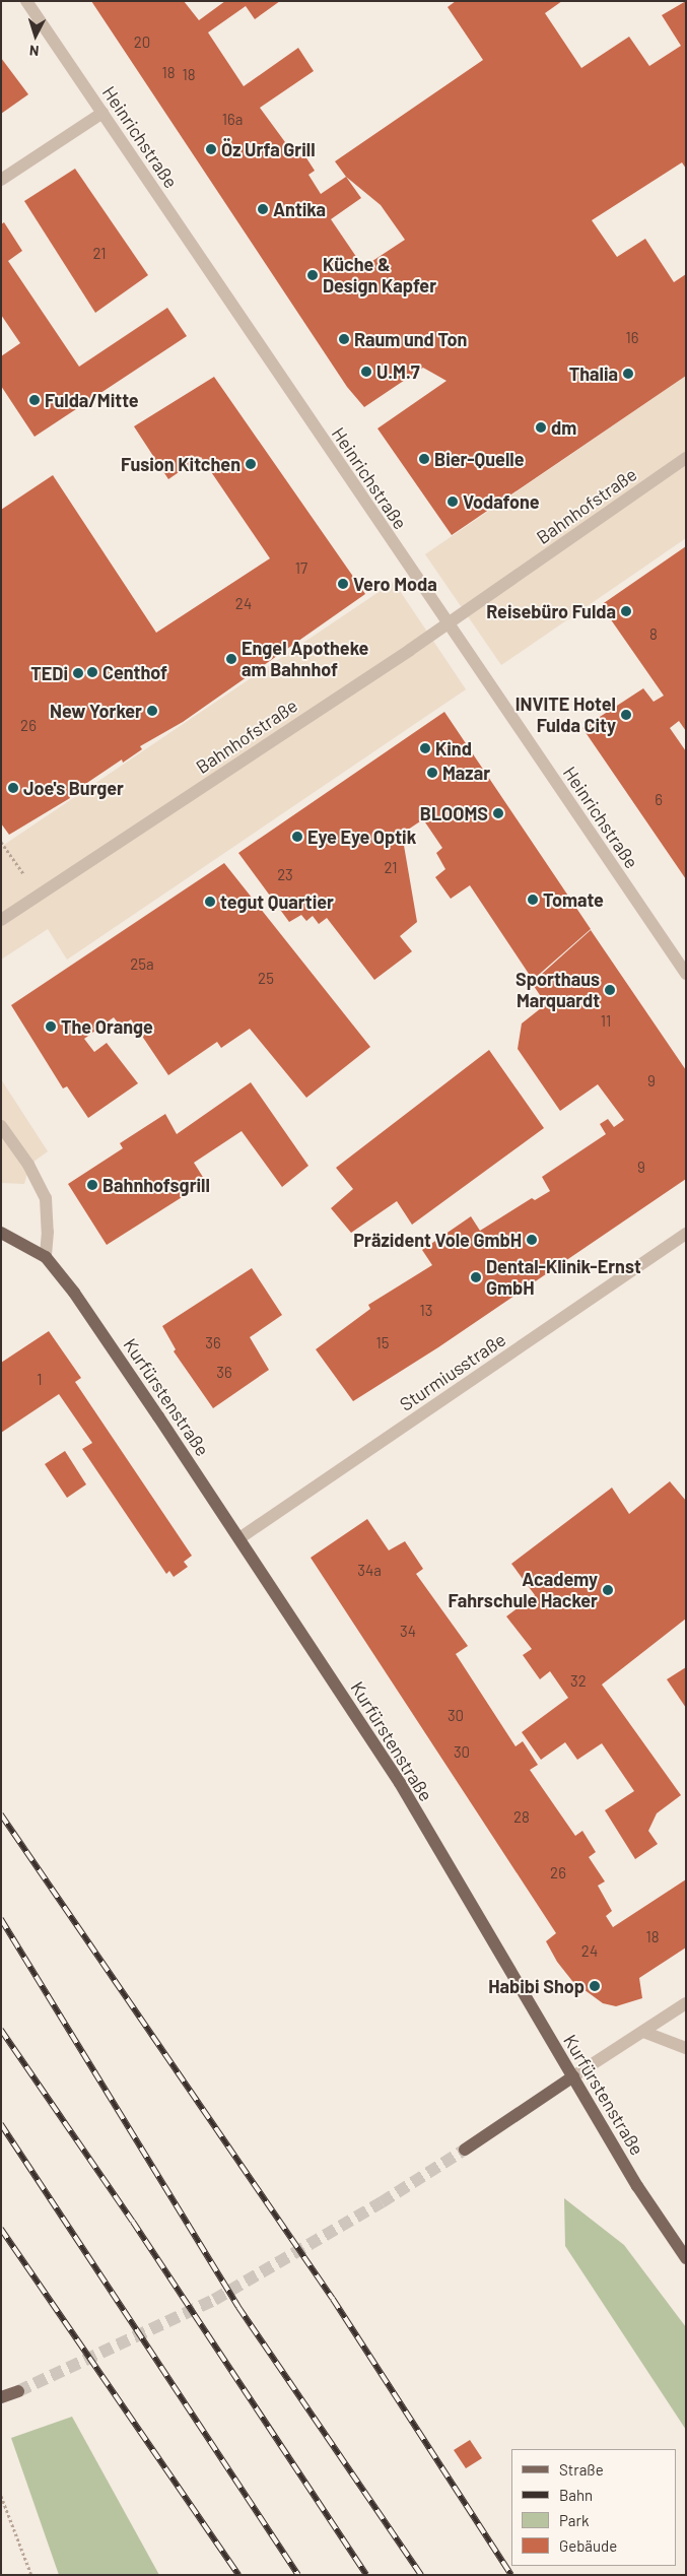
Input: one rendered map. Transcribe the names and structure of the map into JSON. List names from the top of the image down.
{
  "streets": {
    "main road": ["Kurfürstenstraße"],
    "street": ["Heinrichstraße", "Bahnhofstraße", "Sturmiusstraße"]
  },
  "crossings": [
    ["Heinrichstraße", "Bahnhofstraße"],
    ["Sturmiusstraße", "Kurfürstenstraße"]
  ],
  "places": [
    "Öz Urfa Grill",
    "Antika",
    "Küche & Design Kapfer",
    "Raum und Ton",
    "U.M.7",
    "Thalia",
    "Fulda/Mitte",
    "dm",
    "Bier-Quelle",
    "Fusion Kitchen",
    "Vodafone",
    "Vero Moda",
    "Reisebüro Fulda",
    "Engel Apotheke am Bahnhof",
    "Centhof",
    "TEDi",
    "New Yorker",
    "INVITE Hotel Fulda City",
    "Kind",
    "Mazar",
    "Joe's Burger",
    "BLOOMS",
    "Eye Eye Optik",
    "Tomate",
    "tegut Quartier",
    "Sporthaus Marquardt",
    "The Orange",
    "Bahnhofsgrill",
    "Präzident Vole GmbH",
    "Dental-Klinik-Ernst GmbH",
    "Academy Fahrschule Hacker",
    "Habibi Shop"
  ],
  "house_numbers": [
    "20",
    "18",
    "18",
    "16a",
    "21",
    "16",
    "17",
    "24",
    "8",
    "26",
    "6",
    "21",
    "23",
    "25a",
    "25",
    "11",
    "9",
    "9",
    "13",
    "36",
    "15",
    "36",
    "1",
    "34a",
    "34",
    "32",
    "30",
    "30",
    "28",
    "26",
    "18",
    "24"
  ],
  "legend": [
    "Straße",
    "Bahn",
    "Park",
    "Gebäude"
  ],
  "north": "bottom"
}
